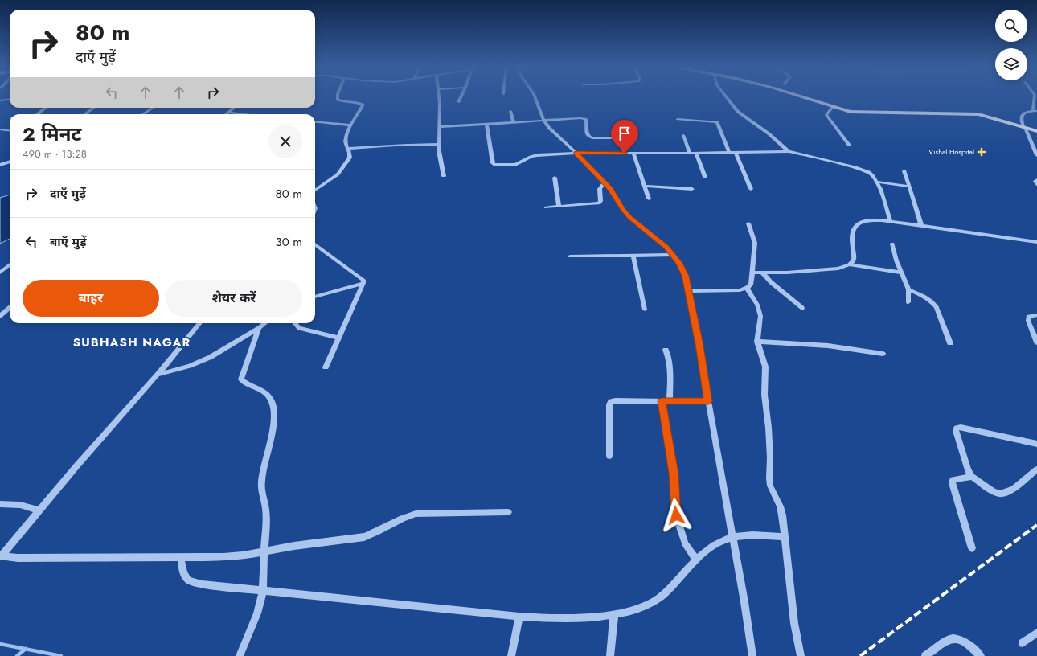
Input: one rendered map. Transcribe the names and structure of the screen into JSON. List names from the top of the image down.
{
  "districts": ["SUBHASH NAGAR"],
  "places": {
    "health": ["Vishal Hospital"]
  },
  "page": {
    "turn": ["80 m", "दाएँ मुड़ें"],
    "heading": ["2 मिनट", "490 m · 13:28"],
    "list": [
      {
        "name": "दाएँ मुड़ें",
        "value": "80 m"
      },
      {
        "name": "बाएँ मुड़ें",
        "value": "30 m"
      }
    ],
    "buttons": ["बाहर", "शेयर करें"]
  }
}
